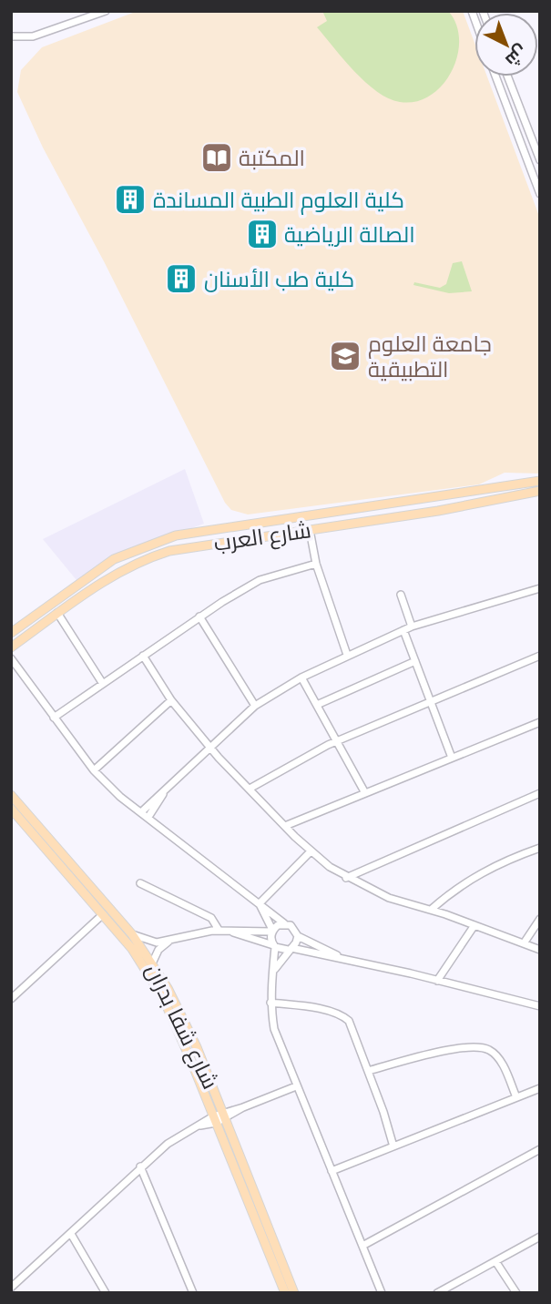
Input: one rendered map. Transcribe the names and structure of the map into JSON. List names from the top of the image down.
{
  "streets": {
    "main road": ["شارع العرب", "شارع شفا بدران"]
  },
  "places": {
    "library": ["المكتبة"],
    "building": ["كلية العلوم الطبية المساندة", "الصالة الرياضية", "كلية طب الأسنان"],
    "school or university": ["جامعة العلوم التطبيقية"]
  },
  "north": "bottom right"
}
